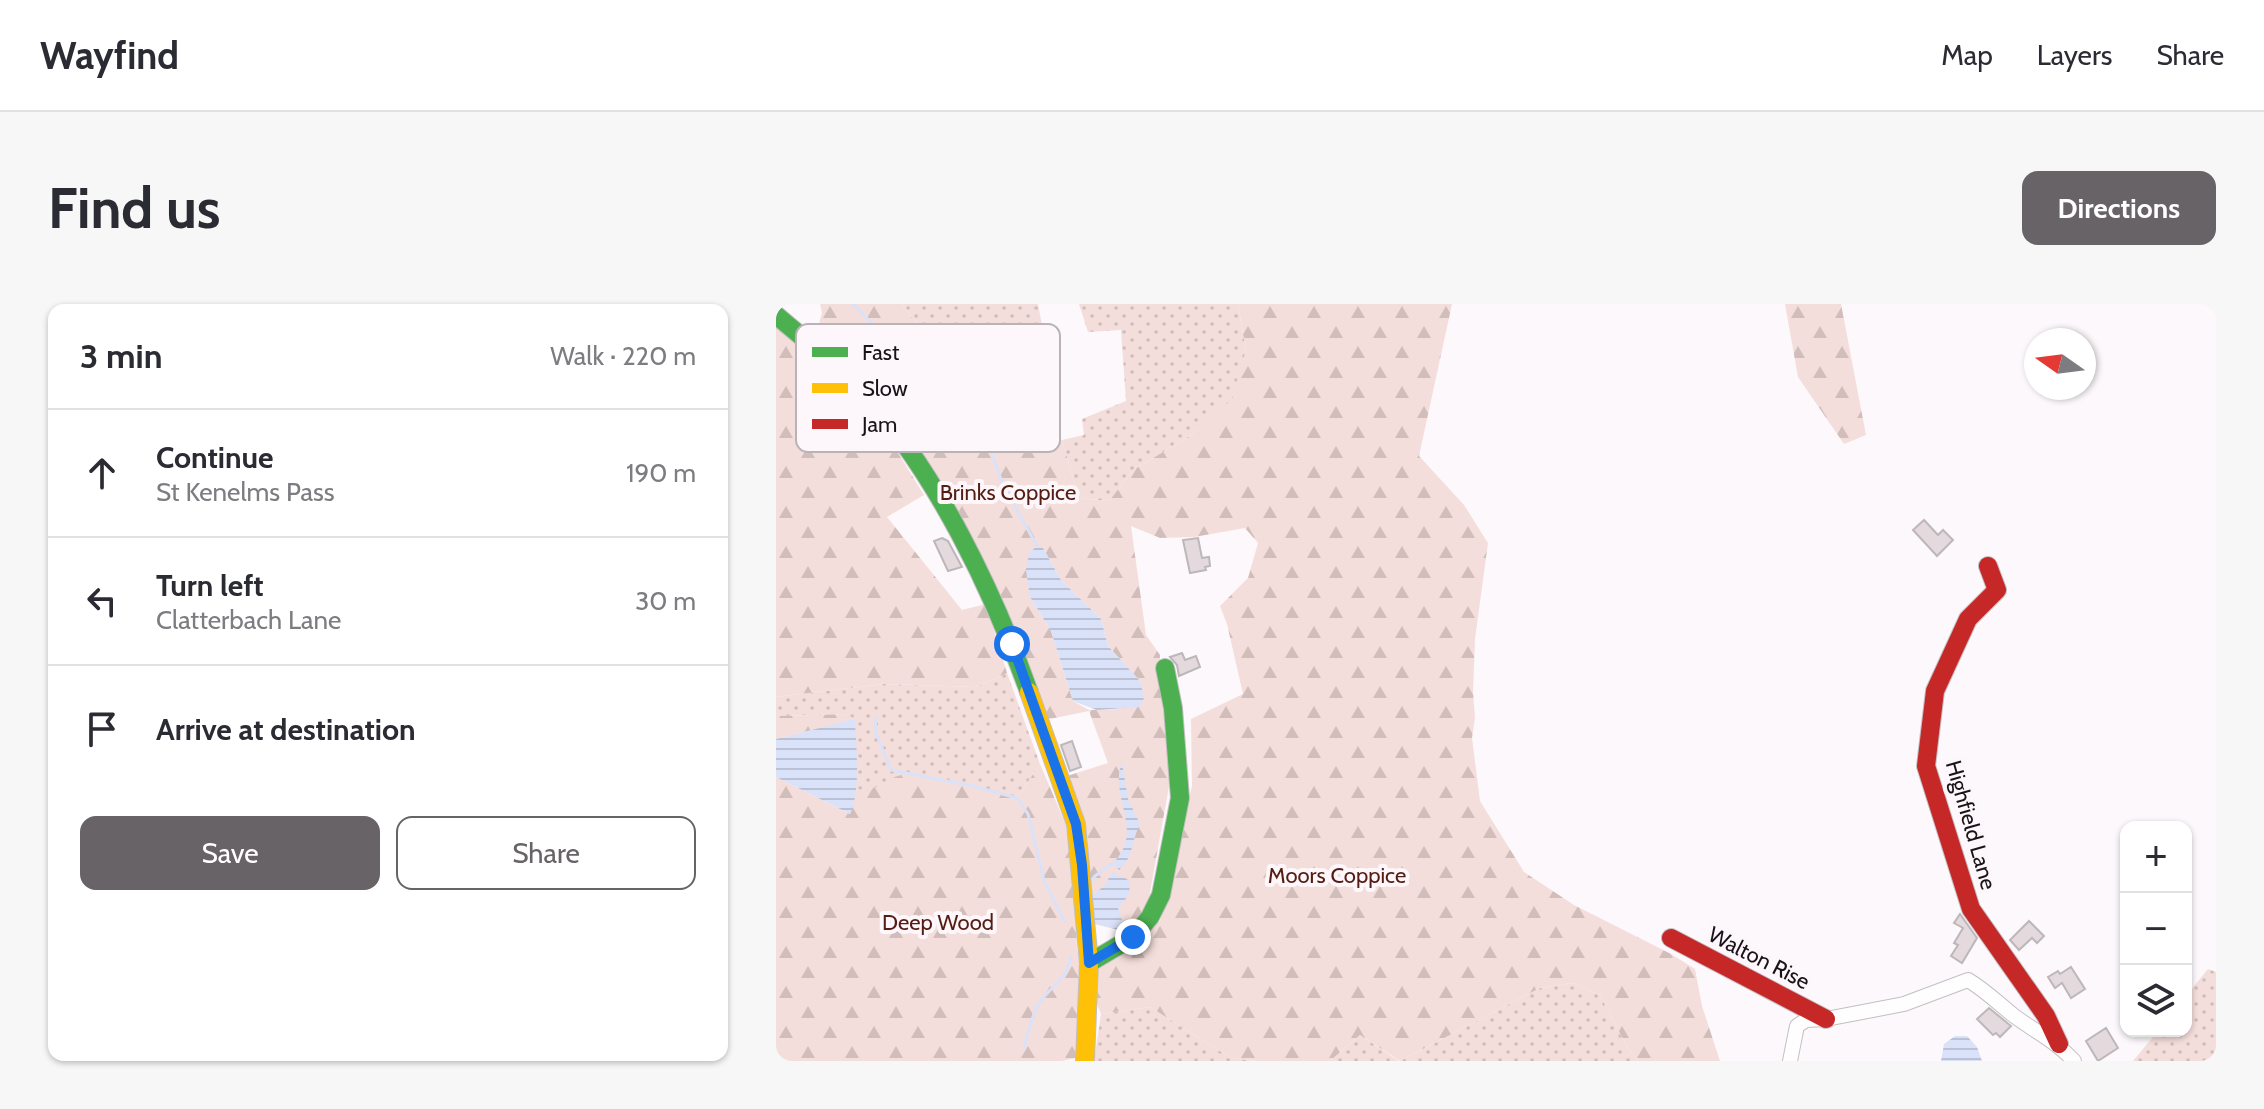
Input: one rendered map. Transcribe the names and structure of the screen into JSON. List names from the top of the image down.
{
  "streets": {
    "street": ["Highfield Lane", "Walton Rise"]
  },
  "parks": ["Brinks Coppice", "Moors Coppice", "Deep Wood"],
  "legend": ["Fast", "Slow", "Jam"],
  "north": "left",
  "page": {
    "header": "Wayfind",
    "nav": ["Map", "Layers", "Share"],
    "buttons": [
      "Directions",
      ["Save", "Share"]
    ],
    "title": "Find us",
    "heading": ["3 min", "Walk · 220 m"],
    "list": [
      ["Continue", "St Kenelms Pass", "190 m"],
      ["Turn left", "Clatterbach Lane", "30 m"],
      "Arrive at destination"
    ],
    "map_buttons": ["+", "−"]
  }
}
